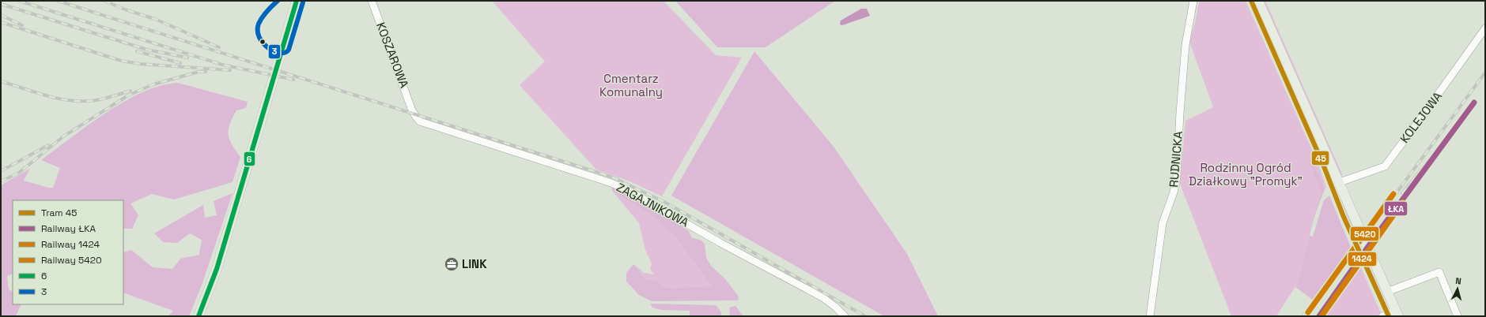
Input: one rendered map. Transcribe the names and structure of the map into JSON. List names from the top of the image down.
{
  "streets": {
    "street": [
      "KOSZAROWA",
      "KOLEJOWA",
      "RUDNICKA",
      "ZAGAJNIKOWA"
    ]
  },
  "crossings": [
    ["KOSZAROWA", "ZAGAJNIKOWA"]
  ],
  "parks": ["Cmentarz Komunalny", "Rodzinny Ogród Działkowy \"Promyk\""],
  "places": {
    "office": ["LINK"]
  },
  "lines": [
    "tram line 45",
    "transit line 6",
    "transit line 3",
    "rail line ŁKA",
    "rail line 5420",
    "rail line 1424"
  ],
  "legend": [
    "Tram 45",
    "Railway ŁKA",
    "Railway 1424",
    "Railway 5420",
    "6",
    "3"
  ],
  "north": "top"
}
